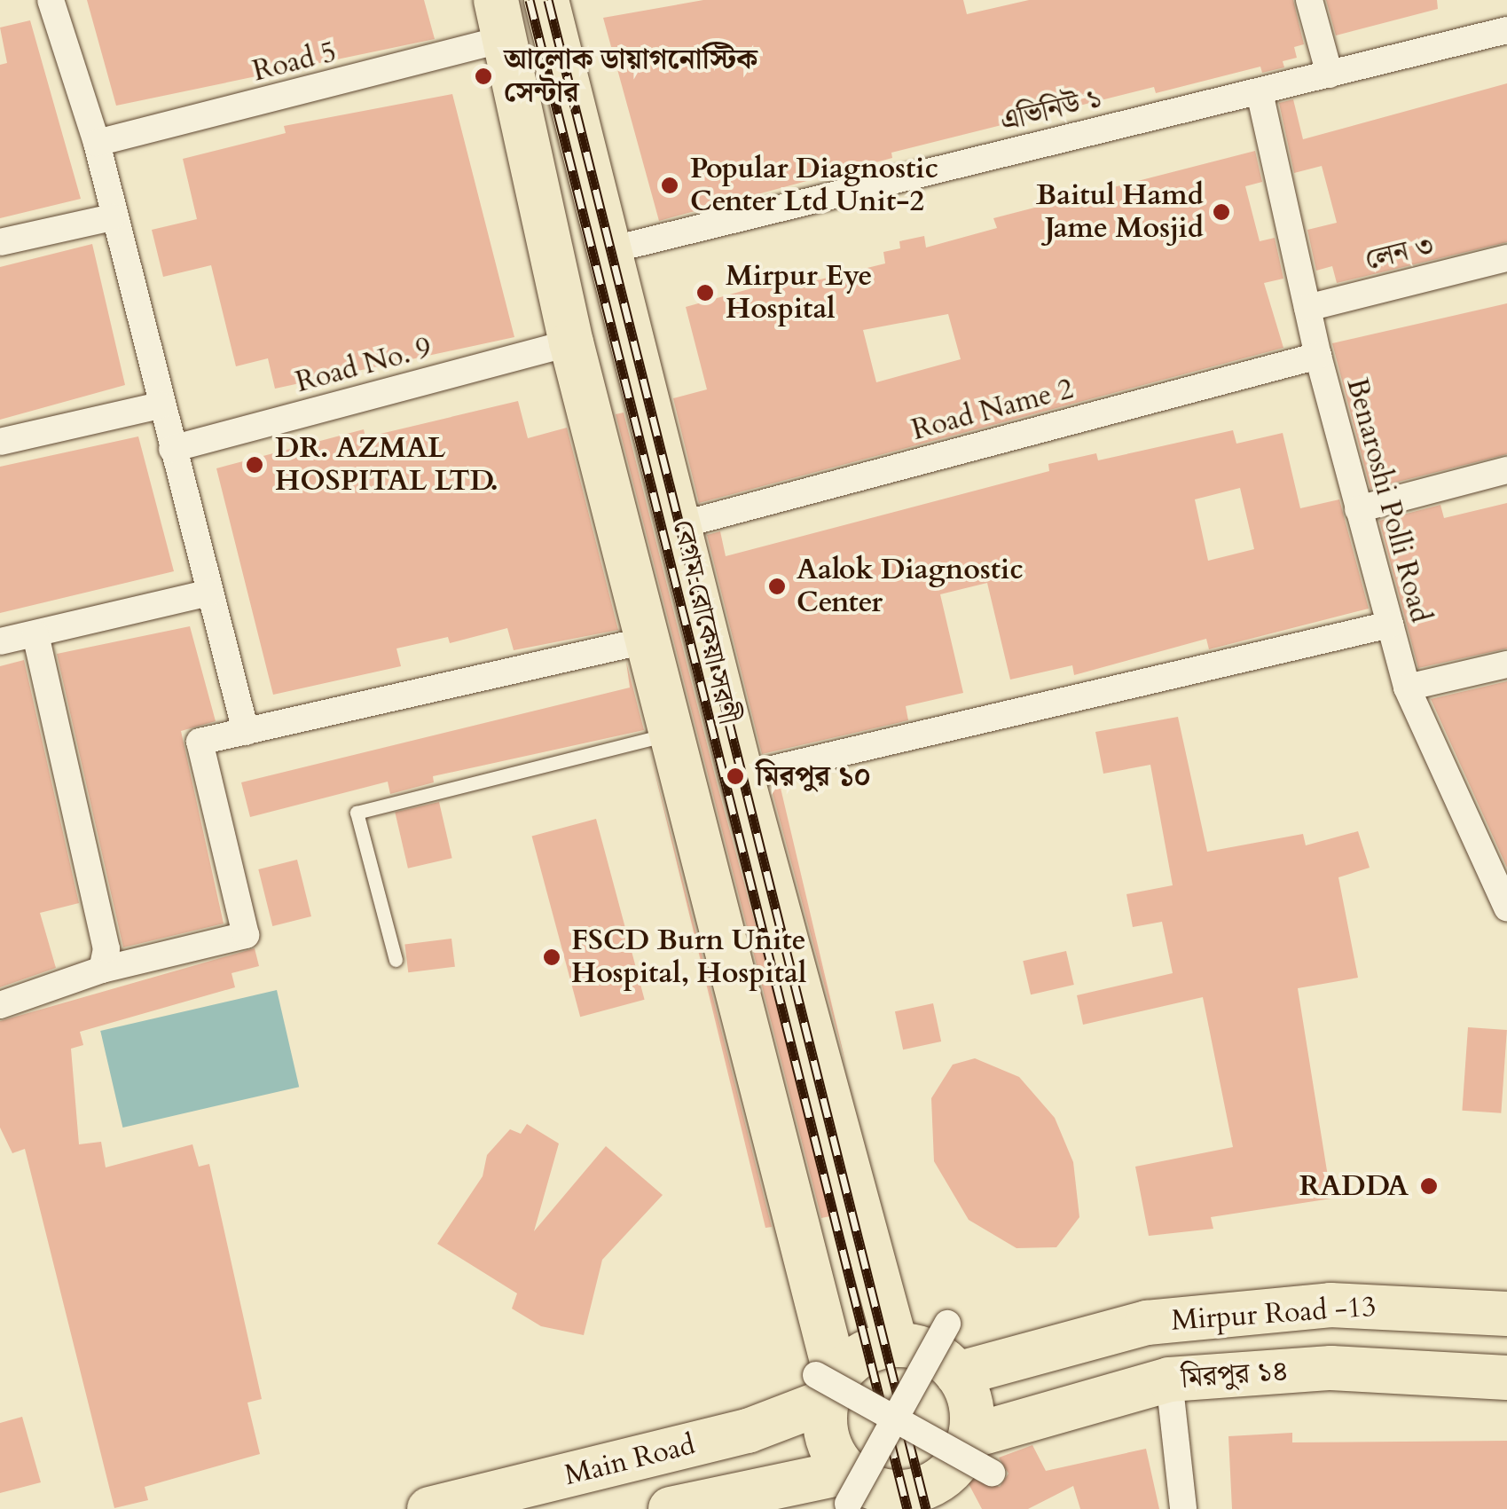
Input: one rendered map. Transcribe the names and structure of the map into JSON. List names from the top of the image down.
{
  "streets": {
    "main road": [
      "বেগম রোকেয়া সরণী",
      "Mirpur Road -13",
      "মিরপুর ১৪",
      "Main Road"
    ],
    "street": [
      "Road 5",
      "এভিনিউ ১",
      "লেন ৩",
      "Road No. 9",
      "Road Name 2",
      "Benaroshi Polli Road"
    ]
  },
  "crossings": [
    ["Road 5", "বেগম রোকেয়া সরণী"],
    ["এভিনিউ ১", "Benaroshi Polli Road"],
    ["এভিনিউ ১", "বেগম রোকেয়া সরণী"],
    ["লেন ৩", "Benaroshi Polli Road"],
    ["Road No. 9", "বেগম রোকেয়া সরণী"],
    ["Road Name 2", "Benaroshi Polli Road"],
    ["Road Name 2", "বেগম রোকেয়া সরণী"],
    ["বেগম রোকেয়া সরণী", "Main Road"]
  ],
  "places": [
    "আলোক ডায়াগনোস্টিক সেন্টার",
    "Popular Diagnostic Center Ltd Unit-2",
    "Baitul Hamd Jame Mosjid",
    "Mirpur Eye Hospital",
    "DR. AZMAL HOSPITAL LTD.",
    "Aalok Diagnostic Center",
    "মিরপুর ১০",
    "FSCD Burn Unite Hospital, Hospital",
    "RADDA"
  ]
}
